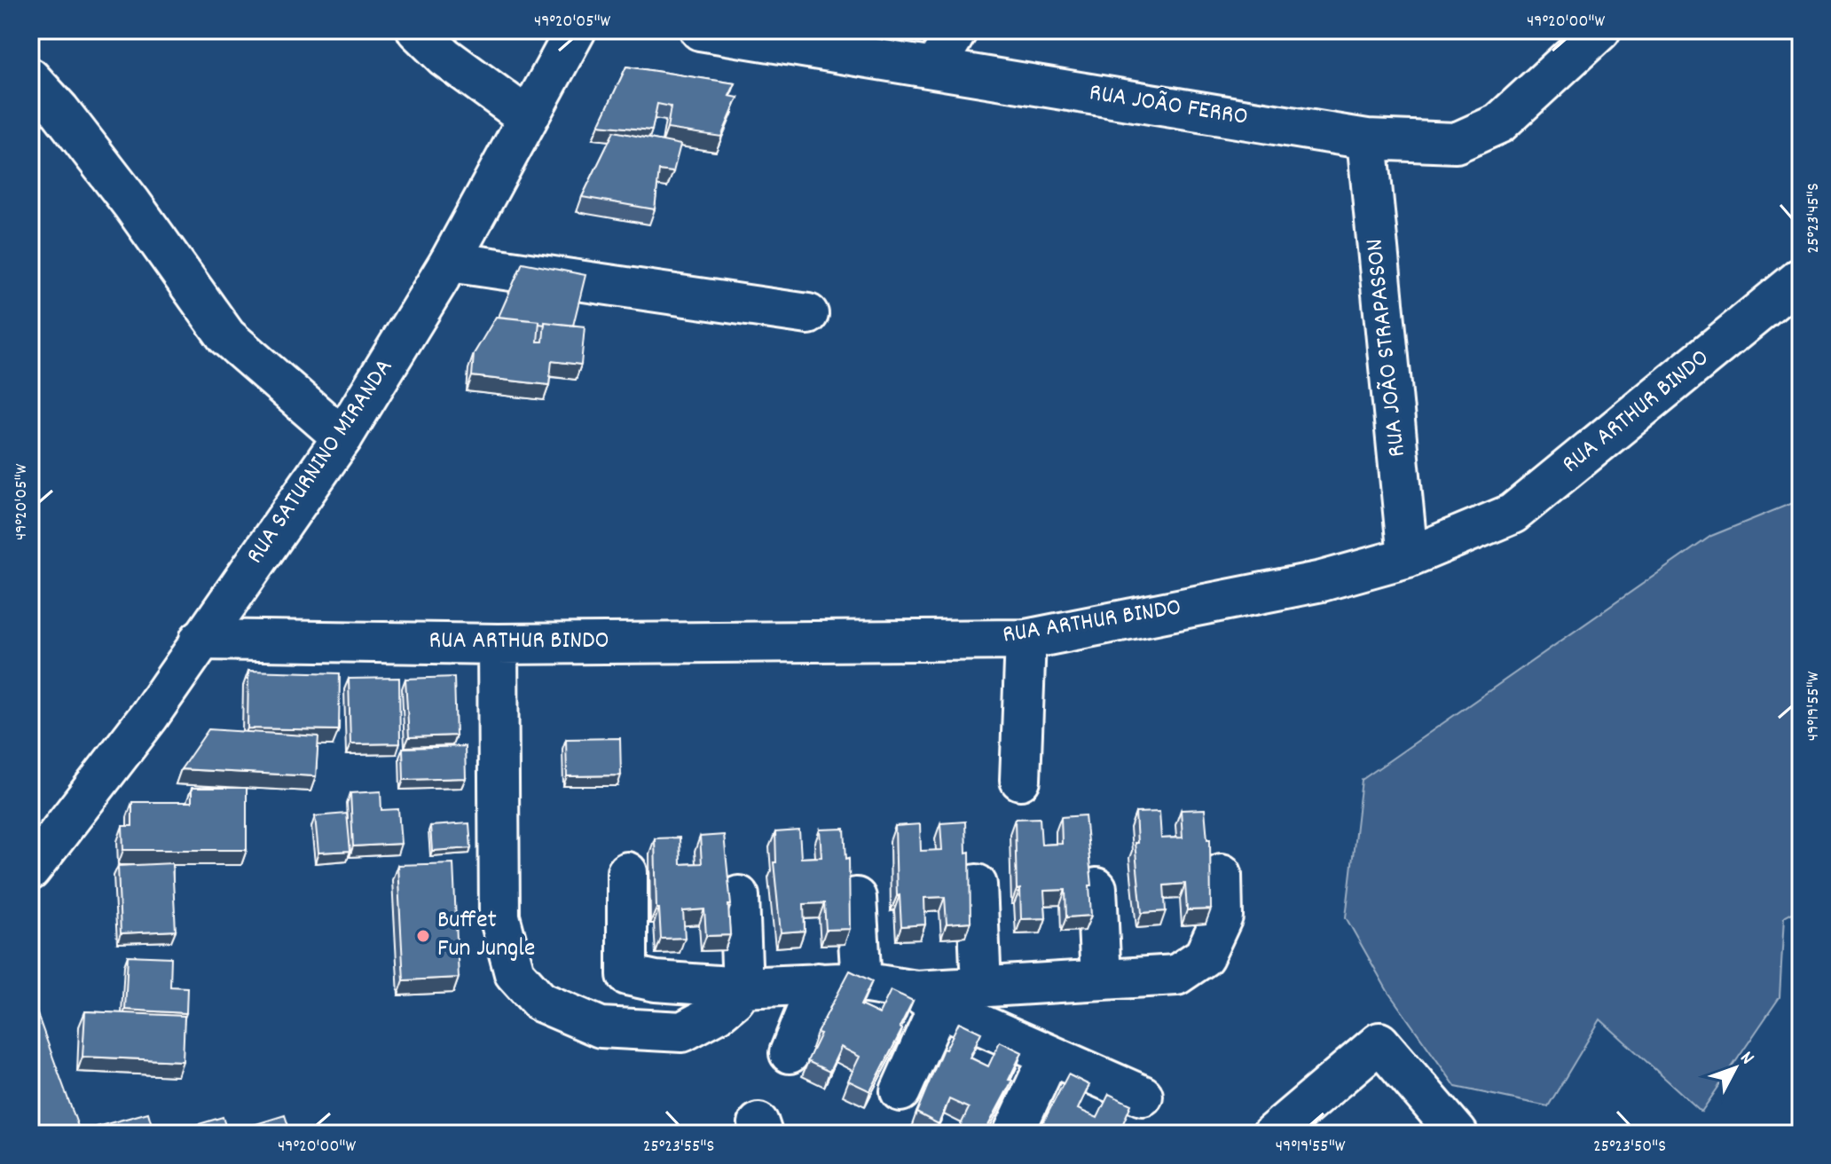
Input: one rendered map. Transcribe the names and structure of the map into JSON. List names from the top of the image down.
{
  "streets": {
    "street": [
      "RUA JOÃO FERRO",
      "RUA JOÃO STRAPASSON",
      "RUA ARTHUR BINDO",
      "RUA SATURNINO MIRANDA"
    ]
  },
  "crossings": [
    ["RUA JOÃO FERRO", "RUA JOÃO STRAPASSON"],
    ["RUA JOÃO STRAPASSON", "RUA ARTHUR BINDO"],
    ["RUA ARTHUR BINDO", "RUA SATURNINO MIRANDA"]
  ],
  "places": ["Buffet Fun Jungle"],
  "north": "top right",
  "coordinates": [
    "49°20'05\"W",
    "49°20'00\"W",
    "25°23'45\"S",
    "49°19'55\"W",
    "25°23'55\"S",
    "25°23'50\"S"
  ]
}
